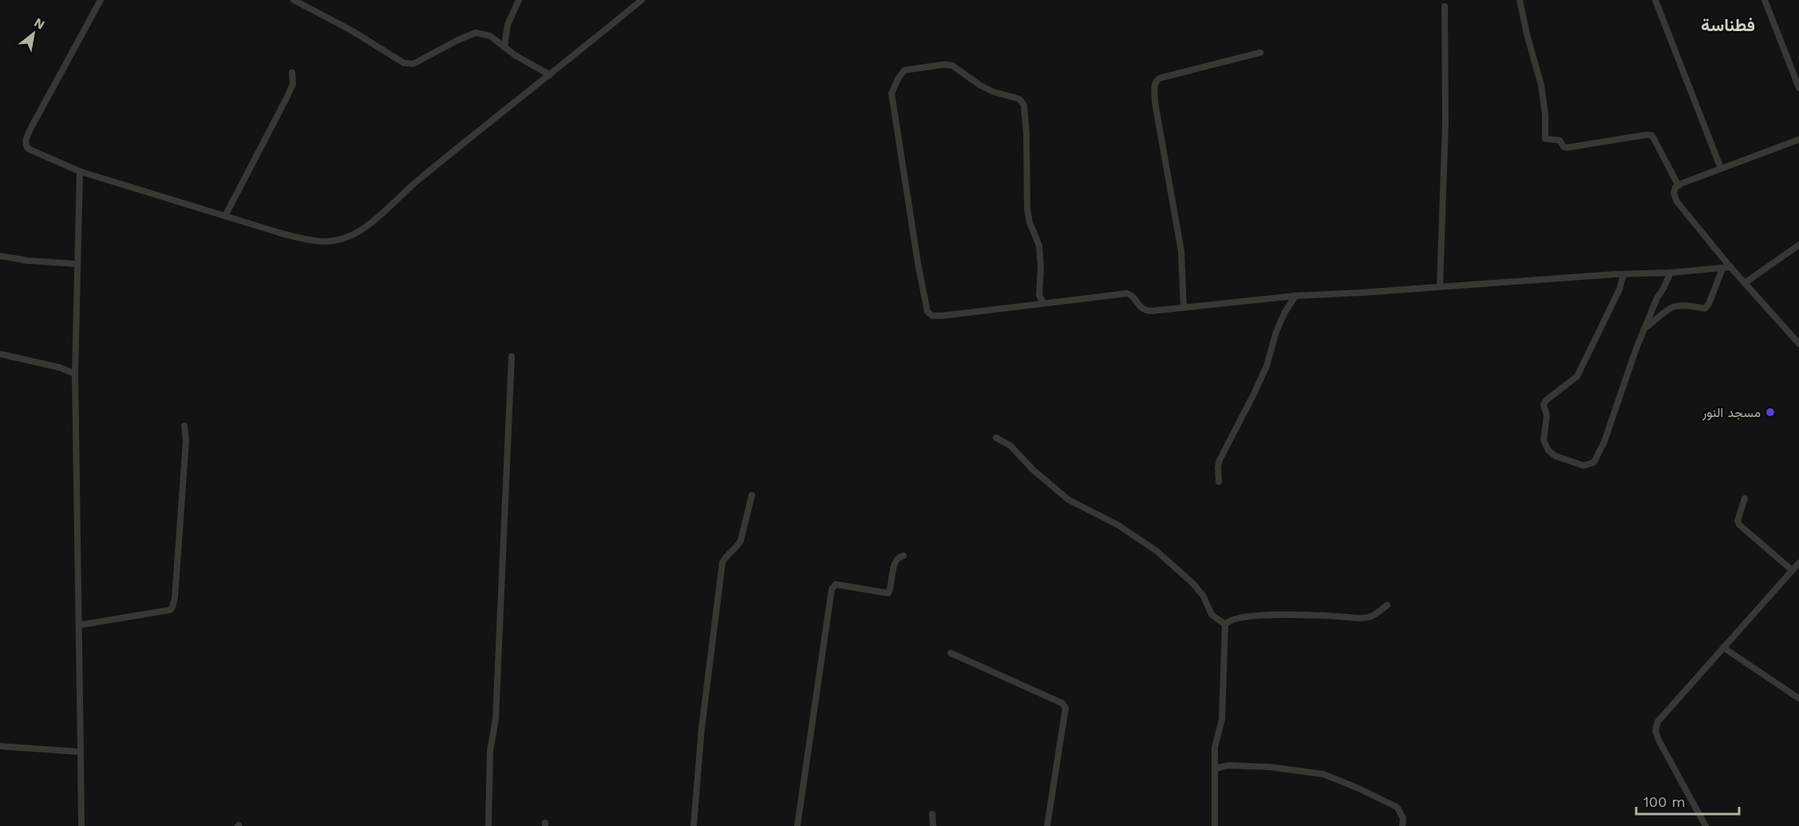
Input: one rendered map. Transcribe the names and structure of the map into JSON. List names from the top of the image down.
{
  "districts": ["فطناسة"],
  "places": ["مسجد النور"],
  "scale_bar": "100 m",
  "north": "top right"
}
